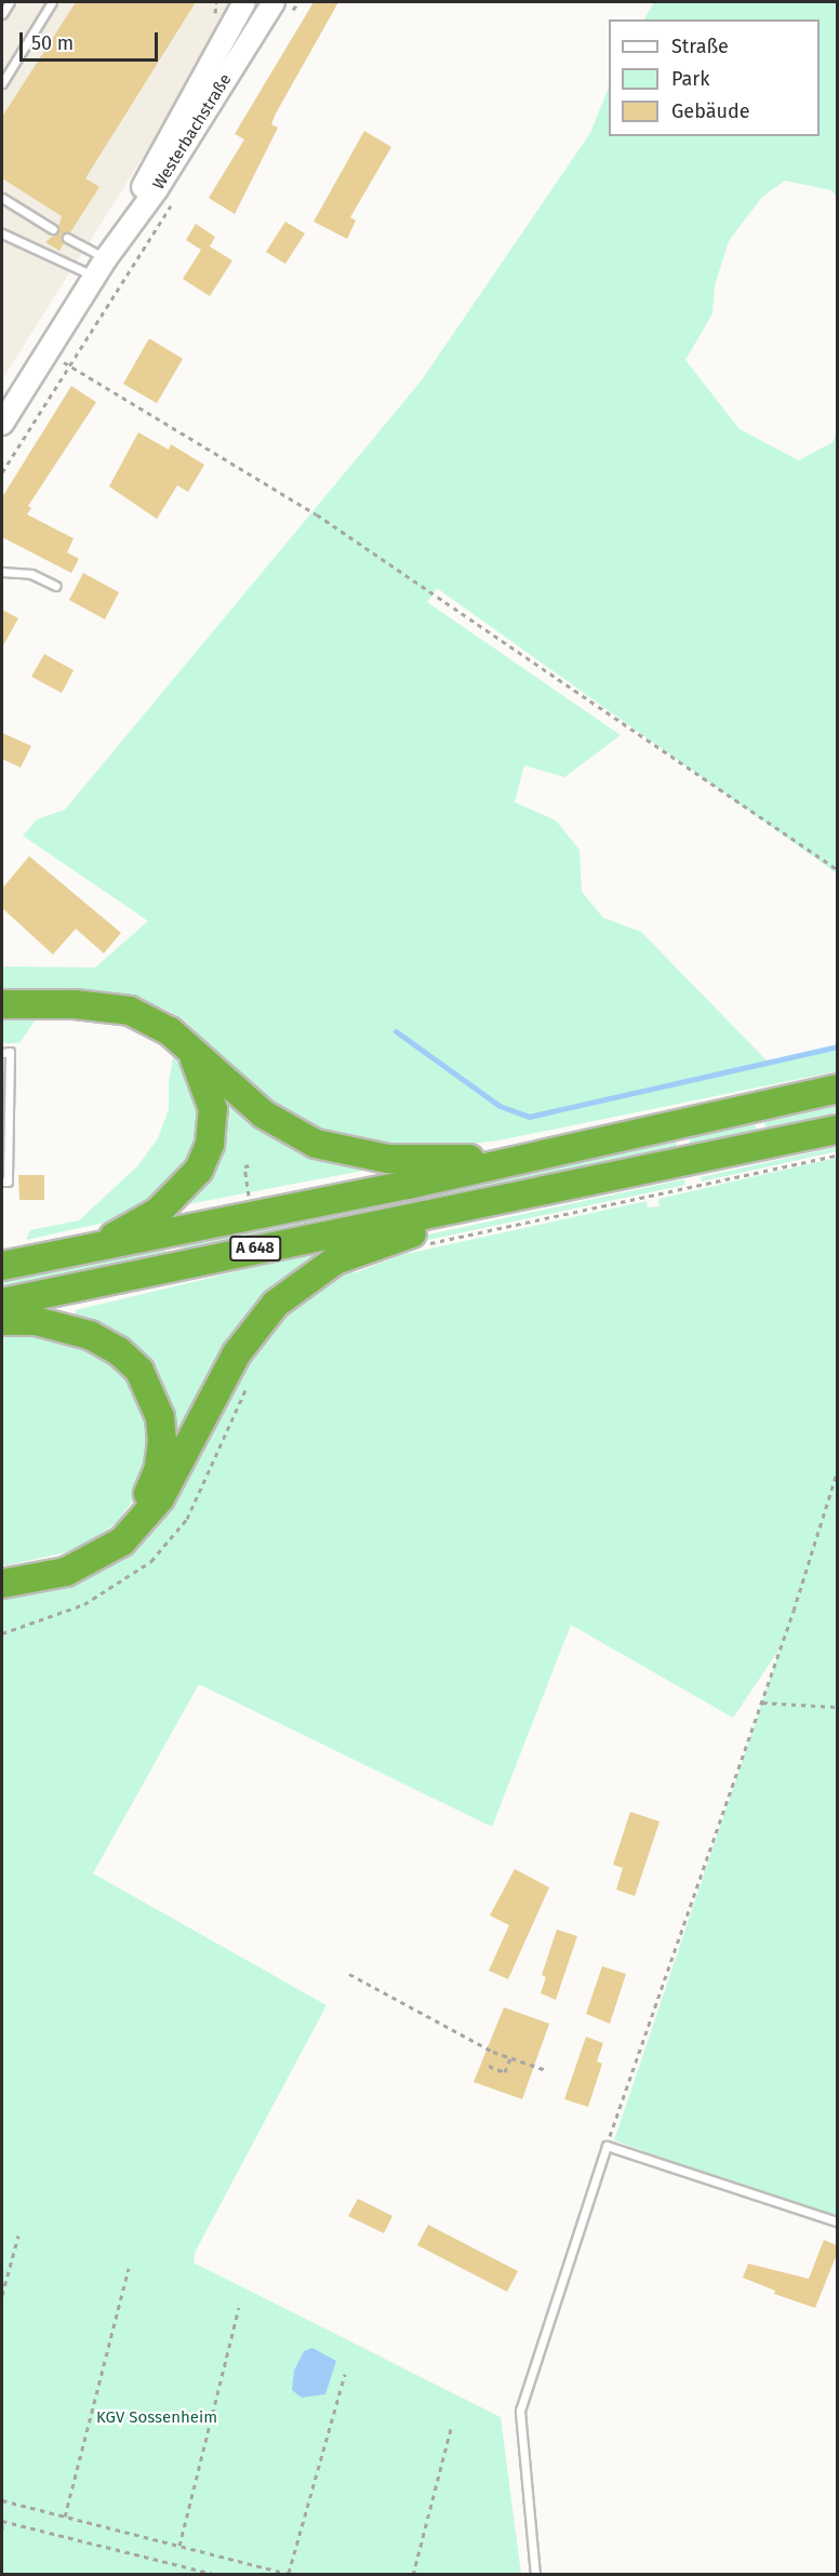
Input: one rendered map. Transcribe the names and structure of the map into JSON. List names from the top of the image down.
{
  "streets": {
    "highway": ["A 648"],
    "main road": ["Westerbachstraße"]
  },
  "parks": ["KGV Sossenheim"],
  "legend": ["Straße", "Park", "Gebäude"],
  "scale_bar": "50 m"
}
